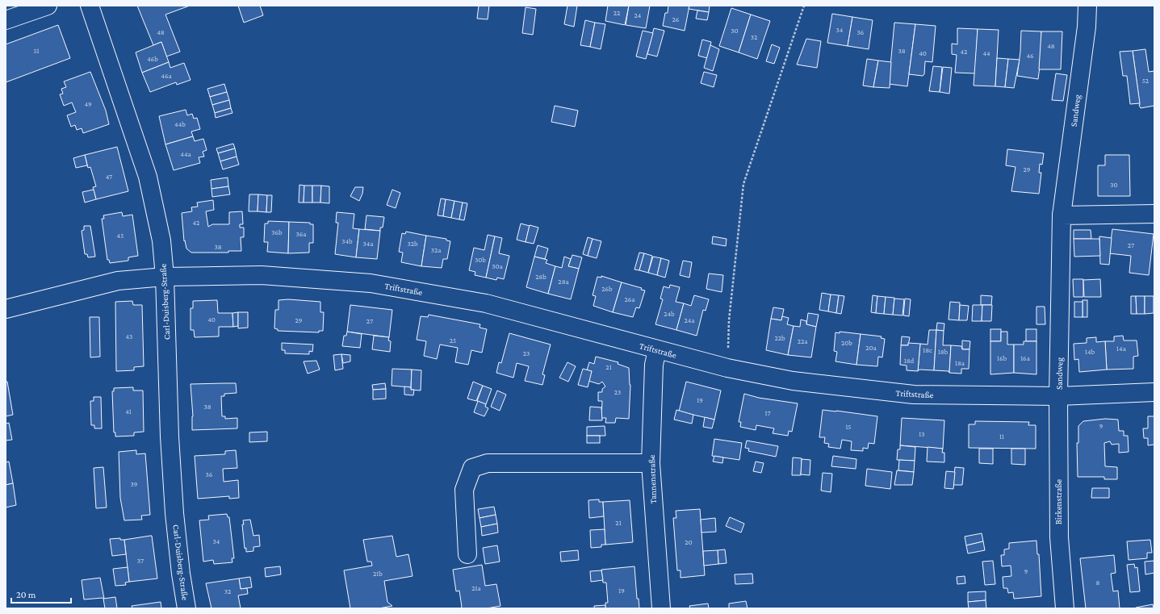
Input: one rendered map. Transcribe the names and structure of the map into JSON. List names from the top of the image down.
{
  "streets": {
    "street": [
      "Sandweg",
      "Triftstraße",
      "Carl-Duisberg-Straße",
      "Tannenstraße",
      "Birkenstraße"
    ]
  },
  "crossings": [
    ["Sandweg", "Triftstraße"],
    ["Sandweg", "Birkenstraße"],
    ["Triftstraße", "Carl-Duisberg-Straße"],
    ["Triftstraße", "Tannenstraße"],
    ["Triftstraße", "Birkenstraße"]
  ],
  "house_numbers": [
    "22",
    "24",
    "26",
    "34",
    "30",
    "48",
    "36",
    "32",
    "48",
    "51",
    "38",
    "42",
    "40",
    "44",
    "46",
    "46b",
    "46a",
    "52",
    "49",
    "44b",
    "44a",
    "29",
    "47",
    "30",
    "42",
    "36b",
    "36a",
    "45",
    "34b",
    "34a",
    "32b",
    "27",
    "38",
    "32a",
    "30b",
    "30a",
    "28b",
    "28a",
    "26b",
    "26a",
    "24b",
    "40",
    "29",
    "24a",
    "27",
    "43",
    "22b",
    "25",
    "22a",
    "20b",
    "20a",
    "14a",
    "18c",
    "18b",
    "14b",
    "23",
    "16b",
    "16a",
    "18d",
    "18a",
    "21",
    "23",
    "19",
    "38",
    "41",
    "17",
    "9",
    "15",
    "13",
    "11",
    "36",
    "39",
    "21",
    "34",
    "20",
    "37",
    "9",
    "21b",
    "8",
    "21a",
    "19",
    "32"
  ],
  "scale_bar": "20 m"
}
